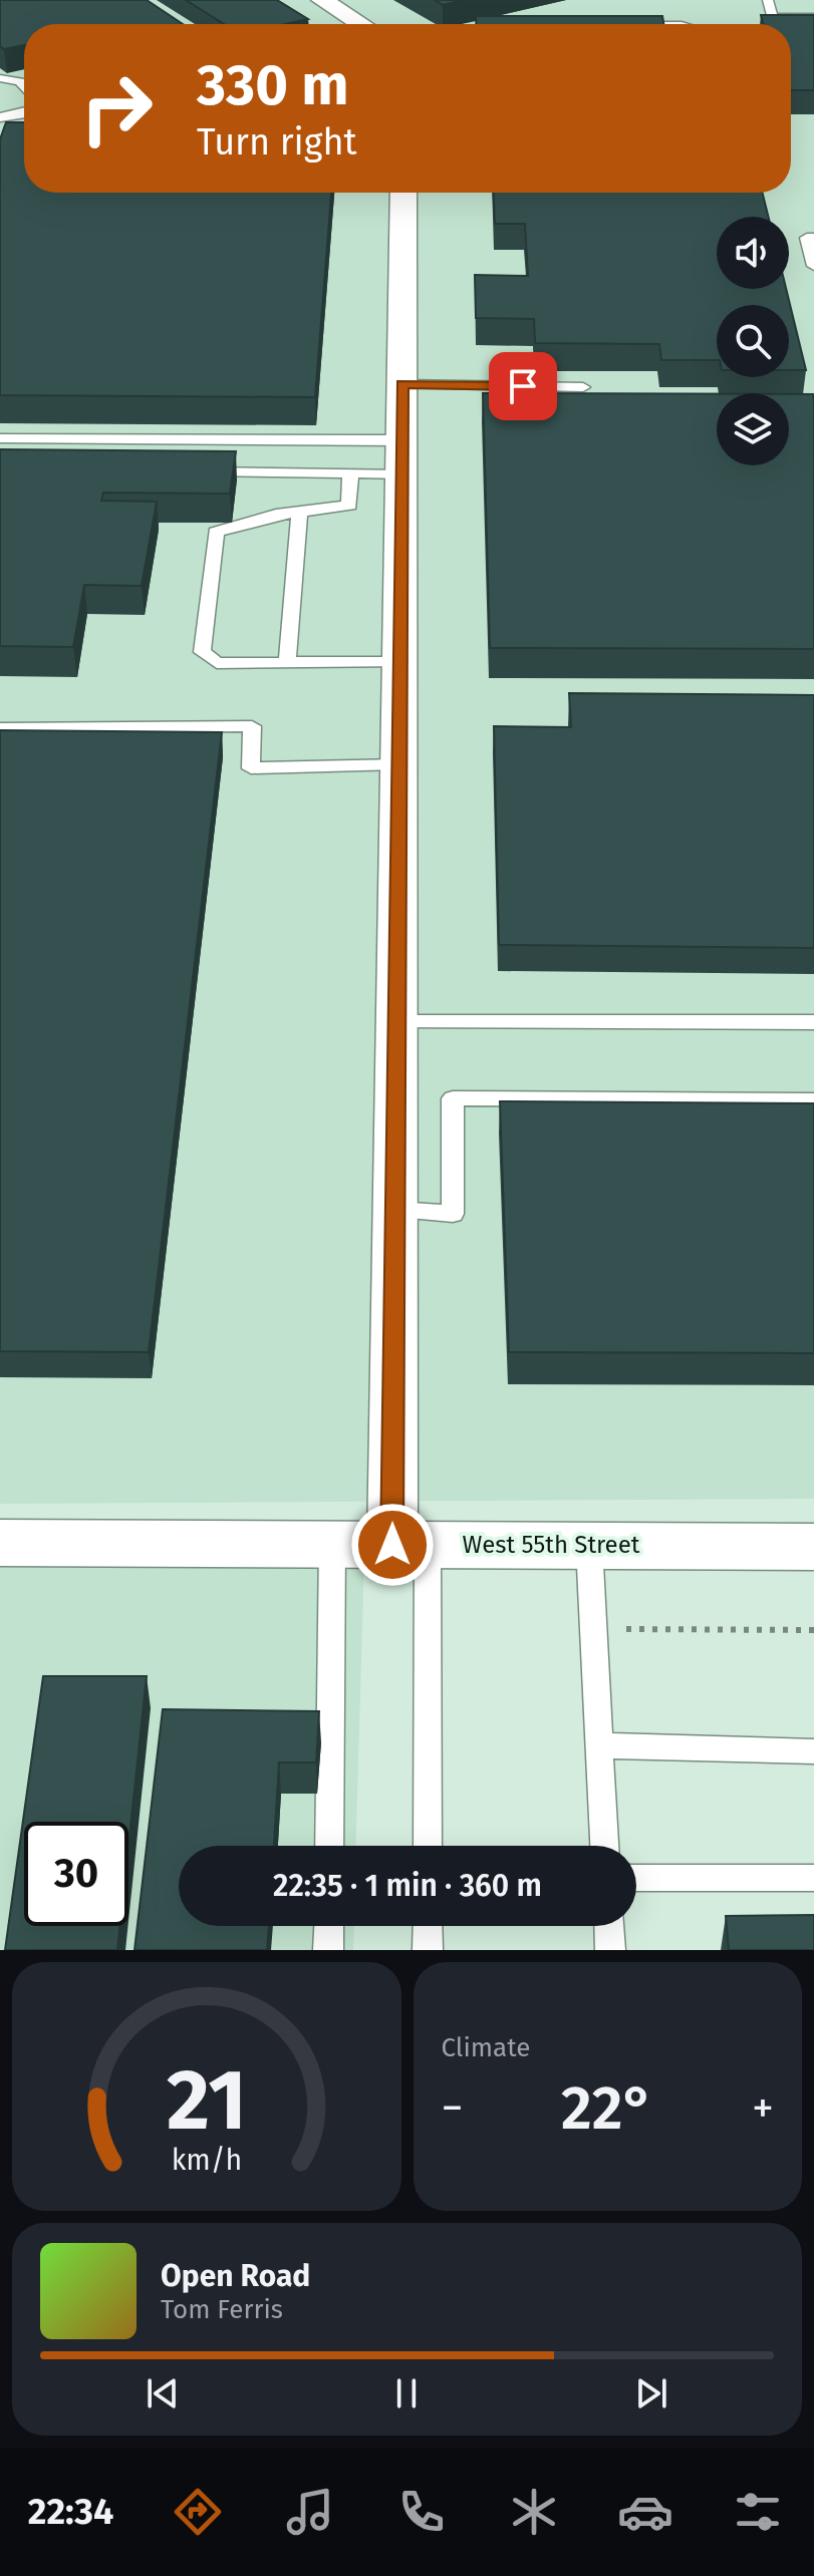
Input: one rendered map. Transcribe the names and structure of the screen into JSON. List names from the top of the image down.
{
  "streets": {
    "main road": ["West 55th Street"]
  },
  "page": {
    "turn": ["330 m", "Turn right"],
    "limit": "30",
    "trip": "22:35 · 1 min · 360 m",
    "tile": "Climate",
    "heat": ["−", "22°", "+"],
    "song": ["Open Road", "Tom Ferris"],
    "tabs": "22:34",
    "gauge": ["21", "km/h"]
  }
}
